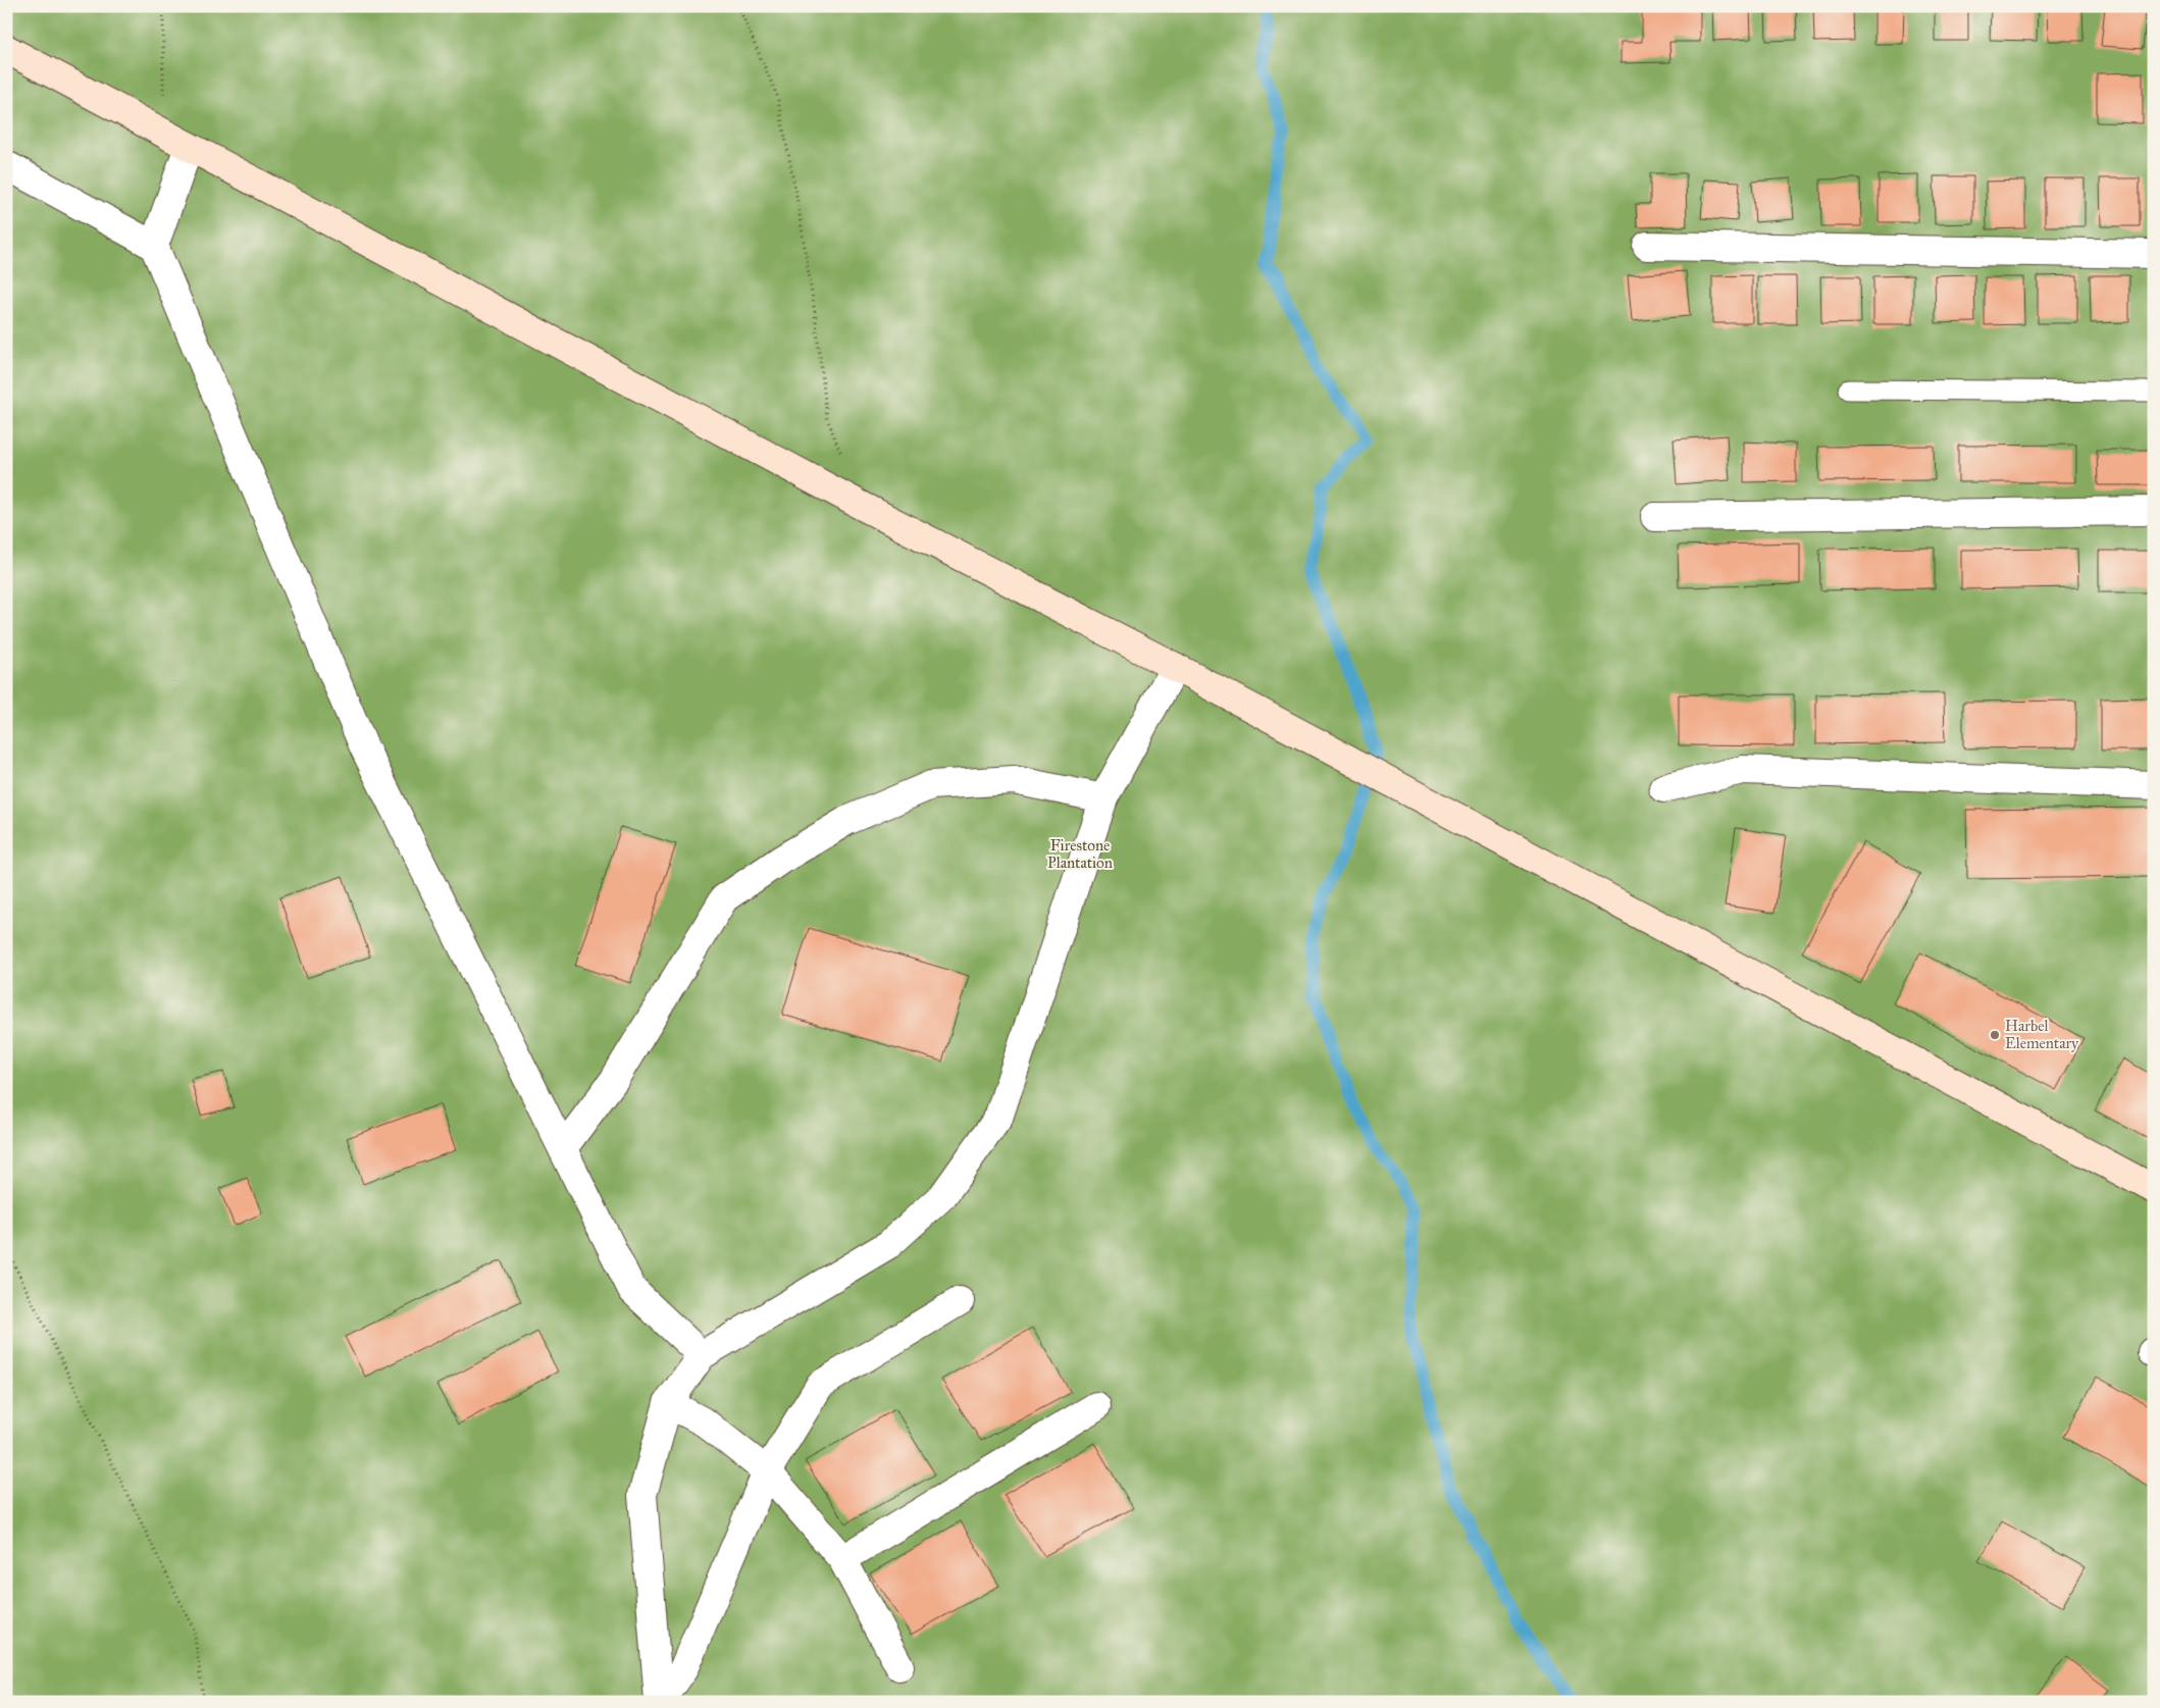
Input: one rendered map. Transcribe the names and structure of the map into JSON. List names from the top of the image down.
{
  "parks": ["Firestone Plantation"],
  "places": ["Harbel Elementary"]
}
